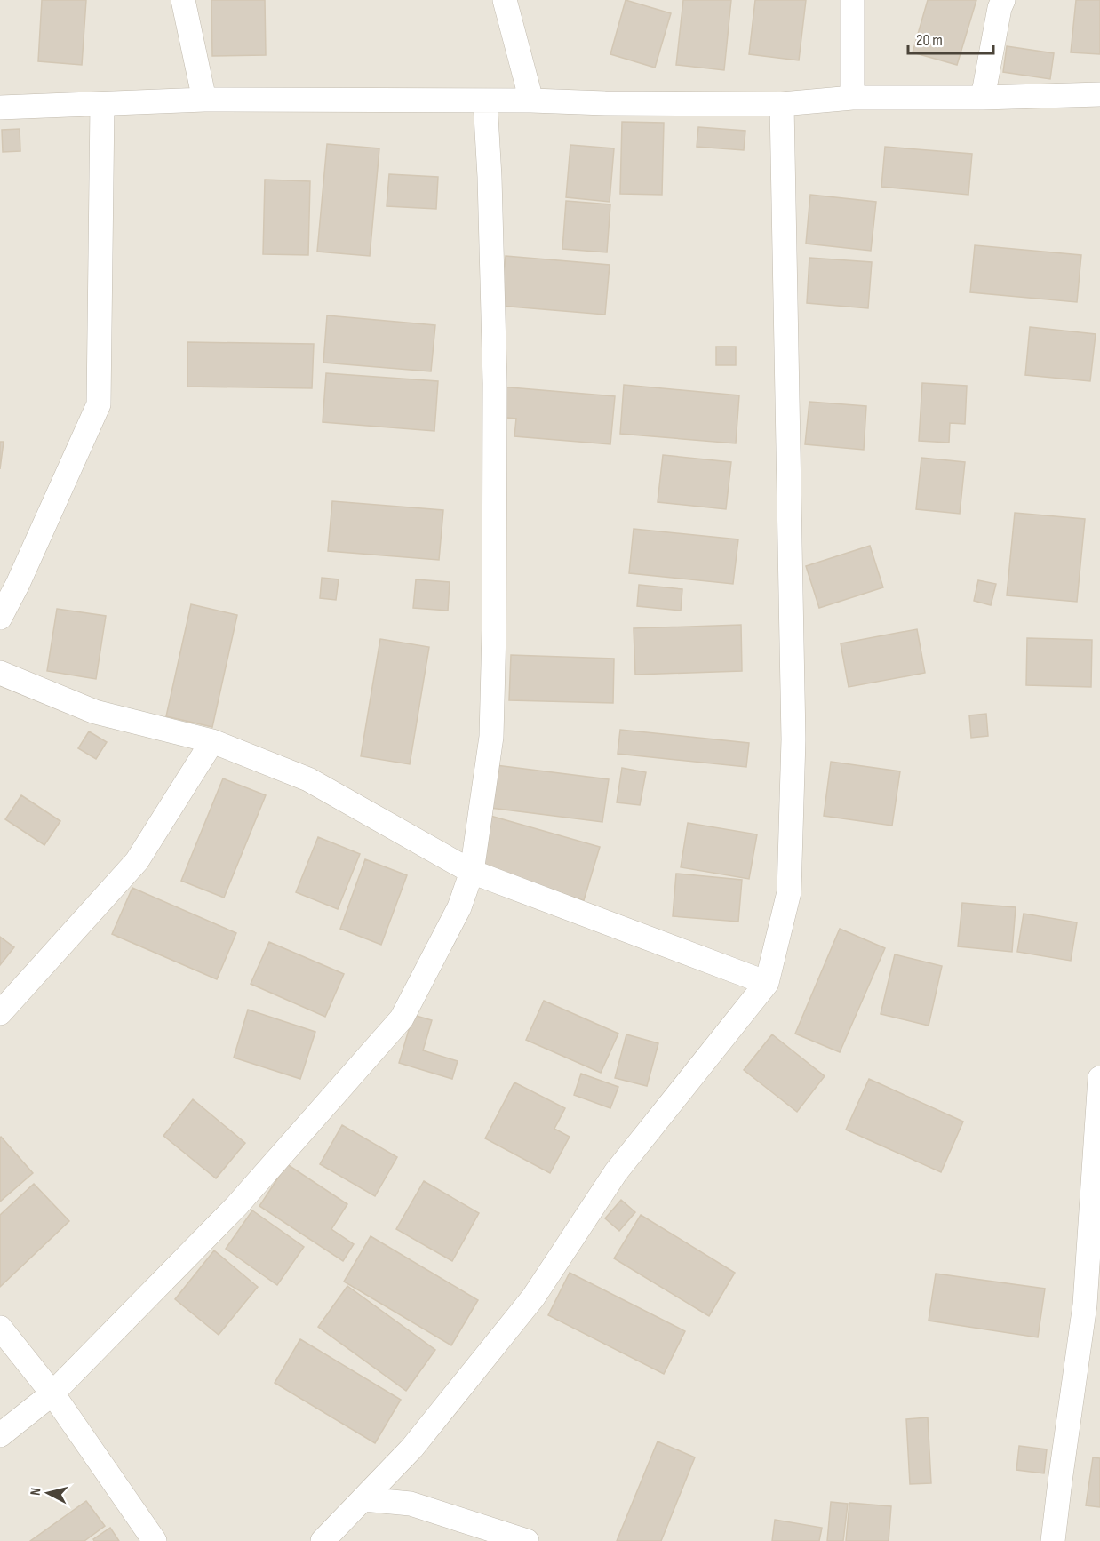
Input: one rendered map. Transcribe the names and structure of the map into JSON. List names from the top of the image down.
{
  "scale_bar": "20 m",
  "north": "left"
}
